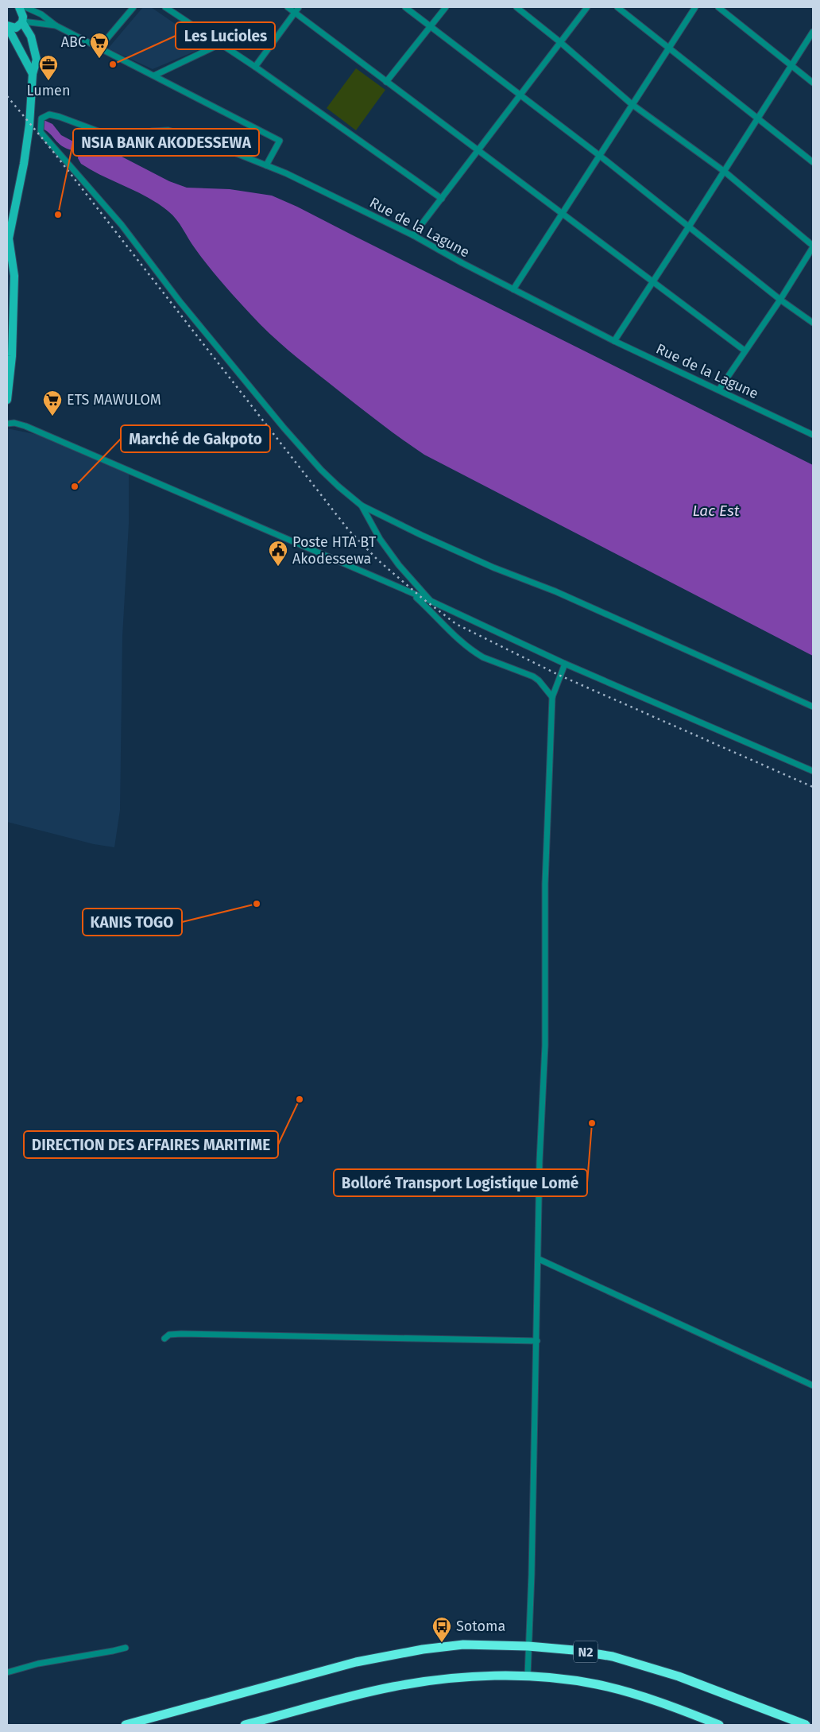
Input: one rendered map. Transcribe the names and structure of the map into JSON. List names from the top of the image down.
{
  "streets": {
    "highway": ["N2"],
    "street": ["Rue de la Lagune"]
  },
  "water": ["Lac Est"],
  "places": {
    "supermarket": ["ABC", "ETS MAWULOM"],
    "other": [
      "Les Lucioles",
      "NSIA BANK AKODESSEWA",
      "Marché de Gakpoto",
      "KANIS TOGO",
      "DIRECTION DES AFFAIRES MARITIME",
      "Bolloré Transport Logistique Lomé"
    ],
    "office": ["Lumen"],
    "public building": ["Poste HTA BT Akodessewa"],
    "bus stop": ["Sotoma"]
  }
}
